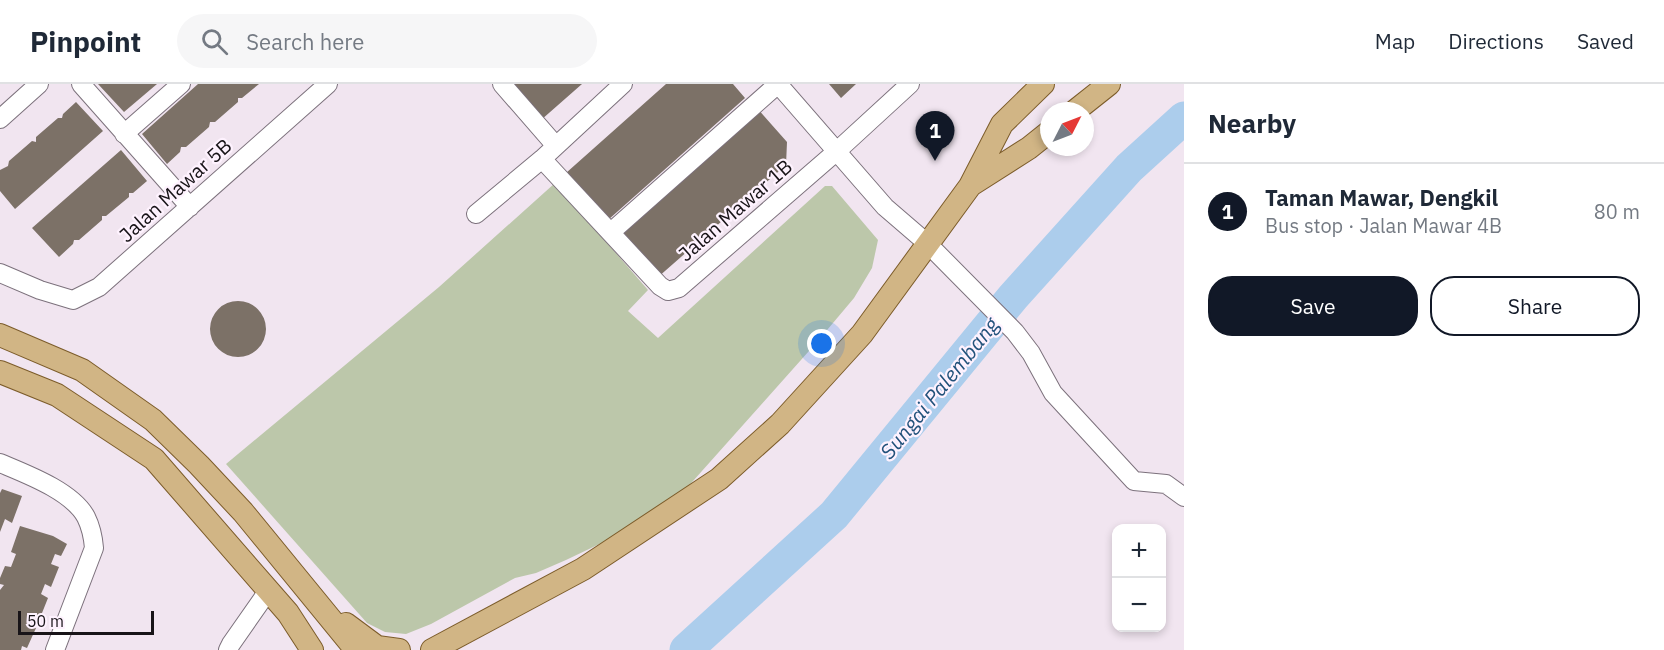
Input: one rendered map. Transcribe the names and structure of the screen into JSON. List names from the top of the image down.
{
  "streets": {
    "street": ["Jalan Mawar 5B", "Jalan Mawar 1B"]
  },
  "water": ["Sungai Palembang"],
  "scale_bar": "50 m",
  "north": "top right",
  "page": {
    "header": "Pinpoint",
    "search": "Search here",
    "nav": ["Map", "Directions", "Saved"],
    "heading": "Nearby",
    "pins": "1",
    "list": [
      {
        "mark": "1",
        "name": "Taman Mawar, Dengkil",
        "note": "Bus stop · Jalan Mawar 4B",
        "value": "80 m"
      }
    ],
    "buttons": ["Save", "Share"],
    "map_buttons": ["+", "−"],
    "scale": "50 m"
  }
}
